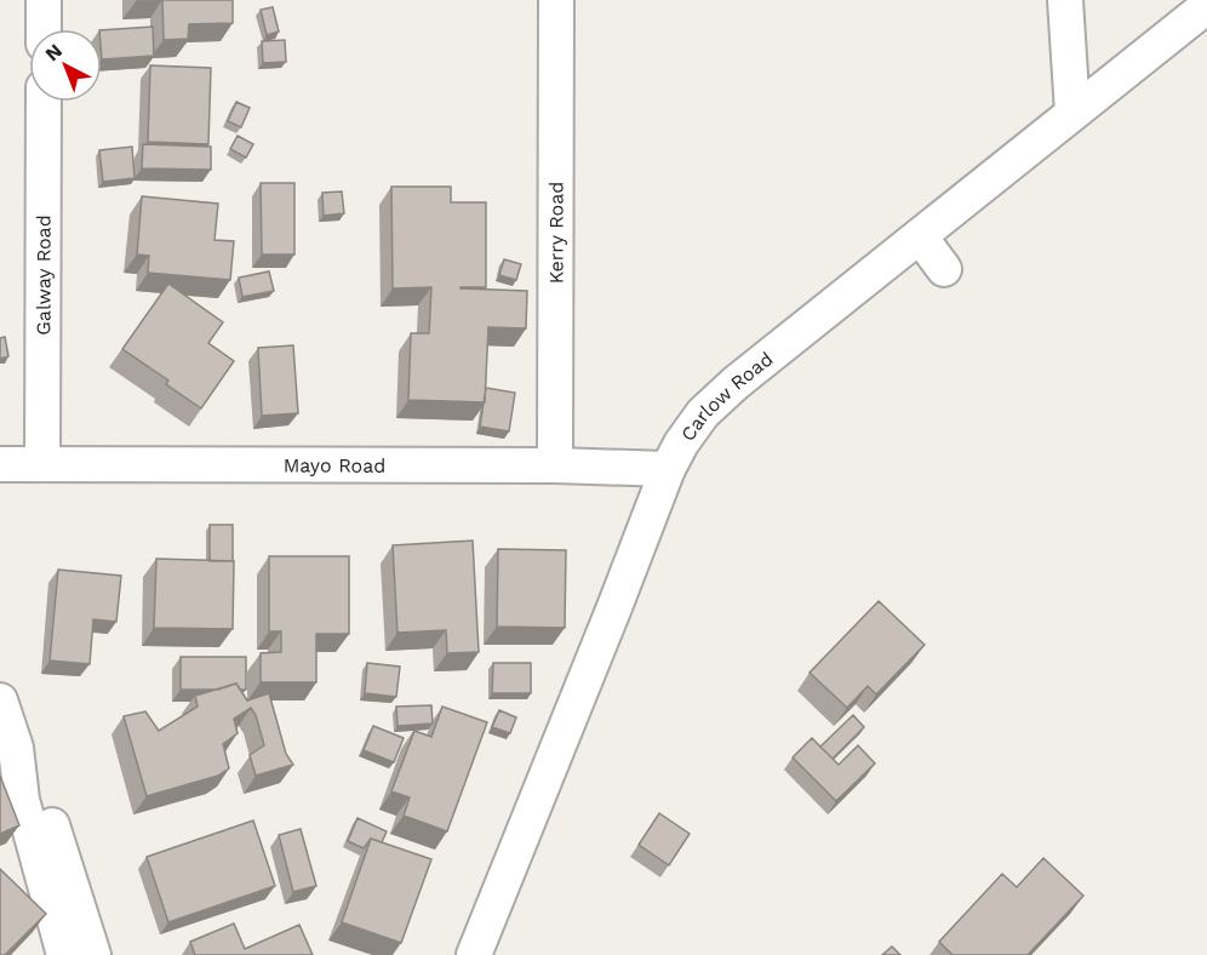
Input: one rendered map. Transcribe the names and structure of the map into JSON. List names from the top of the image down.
{
  "streets": {
    "street": [
      "Kerry Road",
      "Galway Road",
      "Carlow Road",
      "Mayo Road"
    ]
  },
  "crossings": [
    ["Kerry Road", "Mayo Road"],
    ["Galway Road", "Mayo Road"],
    ["Carlow Road", "Mayo Road"]
  ],
  "north": "top left"
}
